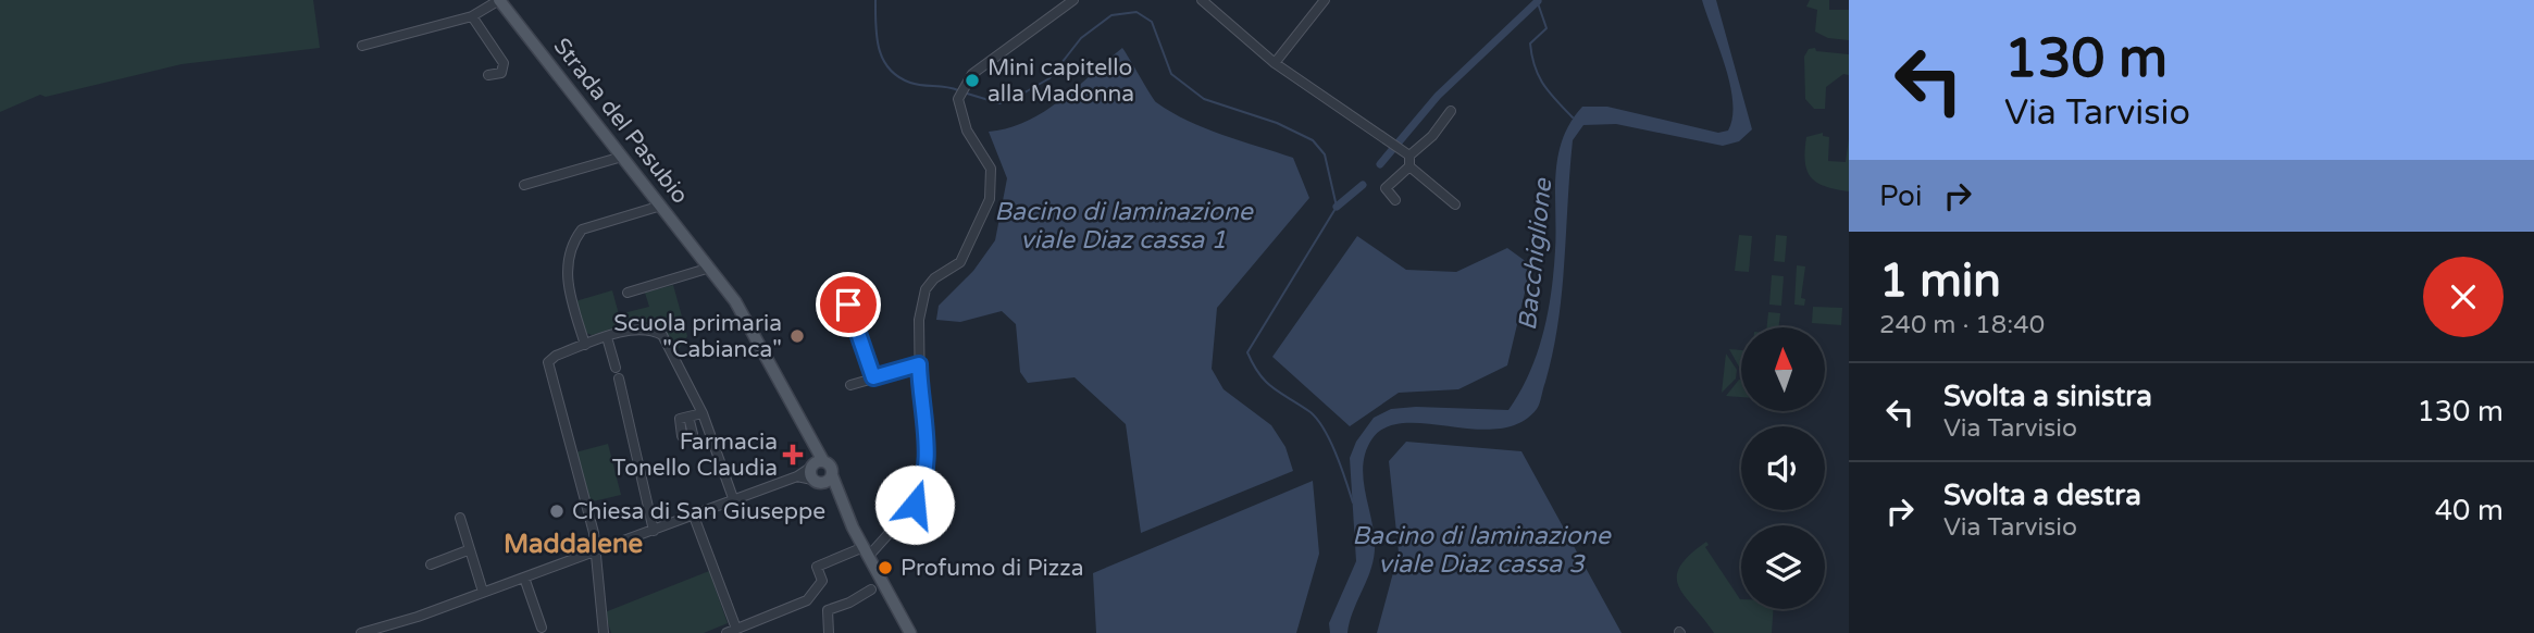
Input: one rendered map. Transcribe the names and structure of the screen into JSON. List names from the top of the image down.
{
  "streets": {
    "main road": ["Strada del Pasubio"]
  },
  "districts": ["Maddalene"],
  "water": ["Bacino di laminazione viale Diaz cassa 1", "Bacchiglione", "Bacino di laminazione viale Diaz cassa 3"],
  "places": {
    "other": [
      "Mini capitello alla Madonna",
      "Scuola primaria \"Cabianca\"",
      "Chiesa di San Giuseppe",
      "Profumo di Pizza"
    ],
    "health": ["Farmacia Tonello Claudia"]
  },
  "north": "top",
  "page": {
    "turn": ["130 m", "Via Tarvisio"],
    "then": "Poi",
    "heading": ["1 min", "240 m · 18:40"],
    "list": [
      {
        "name": "Svolta a sinistra",
        "note": "Via Tarvisio",
        "value": "130 m"
      },
      {
        "name": "Svolta a destra",
        "note": "Via Tarvisio",
        "value": "40 m"
      }
    ]
  }
}
